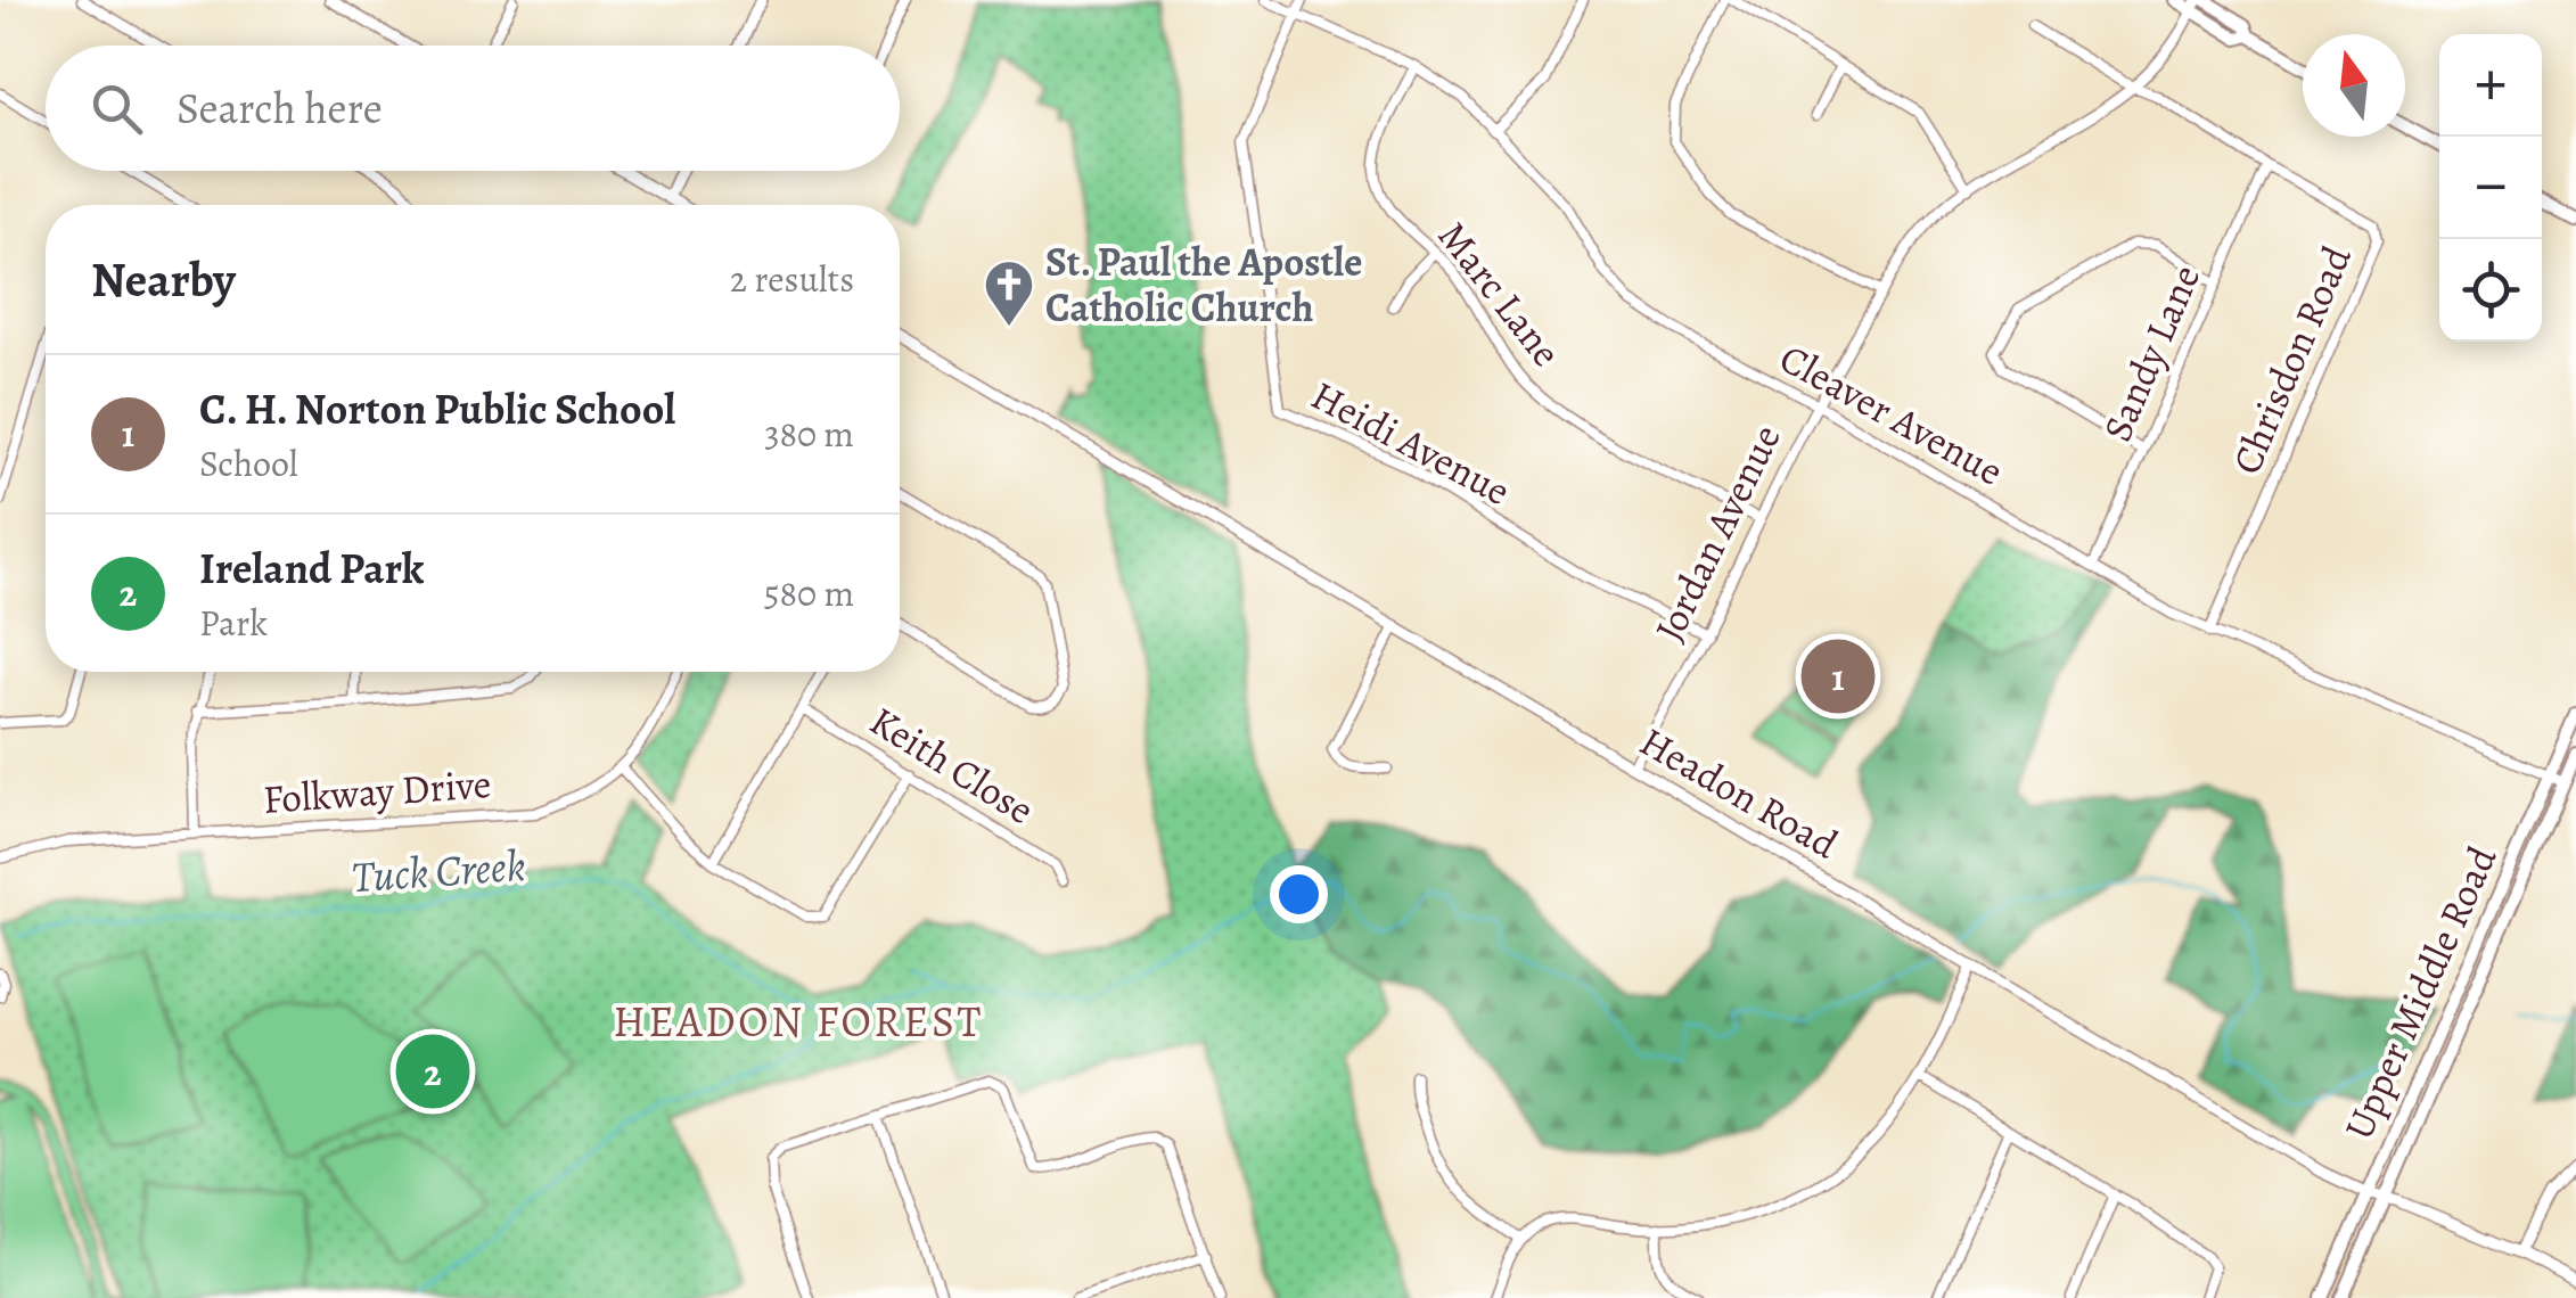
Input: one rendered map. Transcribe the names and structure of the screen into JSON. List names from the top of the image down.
{
  "streets": {
    "main road": ["Upper Middle Road"],
    "street": [
      "Marc Lane",
      "Sandy Lane",
      "Chrisdon Road",
      "Cleaver Avenue",
      "Heidi Avenue",
      "Jordan Avenue",
      "Keith Close",
      "Folkway Drive",
      "Headon Road"
    ]
  },
  "crossings": [
    ["Marc Lane", "Cleaver Avenue"],
    ["Marc Lane", "Jordan Avenue"],
    ["Sandy Lane", "Chrisdon Road"],
    ["Sandy Lane", "Cleaver Avenue"],
    ["Chrisdon Road", "Cleaver Avenue"],
    ["Chrisdon Road", "Jordan Avenue"],
    ["Cleaver Avenue", "Heidi Avenue"],
    ["Cleaver Avenue", "Jordan Avenue"],
    ["Cleaver Avenue", "Upper Middle Road"],
    ["Heidi Avenue", "Jordan Avenue"],
    ["Jordan Avenue", "Headon Road"],
    ["Headon Road", "Upper Middle Road"]
  ],
  "districts": ["HEADON FOREST"],
  "water": ["Tuck Creek"],
  "places": {
    "church": ["St. Paul the Apostle Catholic Church"]
  },
  "north": "top",
  "page": {
    "map_buttons": ["+", "−"],
    "search": "Search here",
    "heading": ["Nearby", "2 results"],
    "list": [
      {
        "mark": "1",
        "name": "C. H. Norton Public School",
        "note": "School",
        "value": "380 m"
      },
      {
        "mark": "2",
        "name": "Ireland Park",
        "note": "Park",
        "value": "580 m"
      }
    ],
    "pins": ["1", "2"]
  }
}
